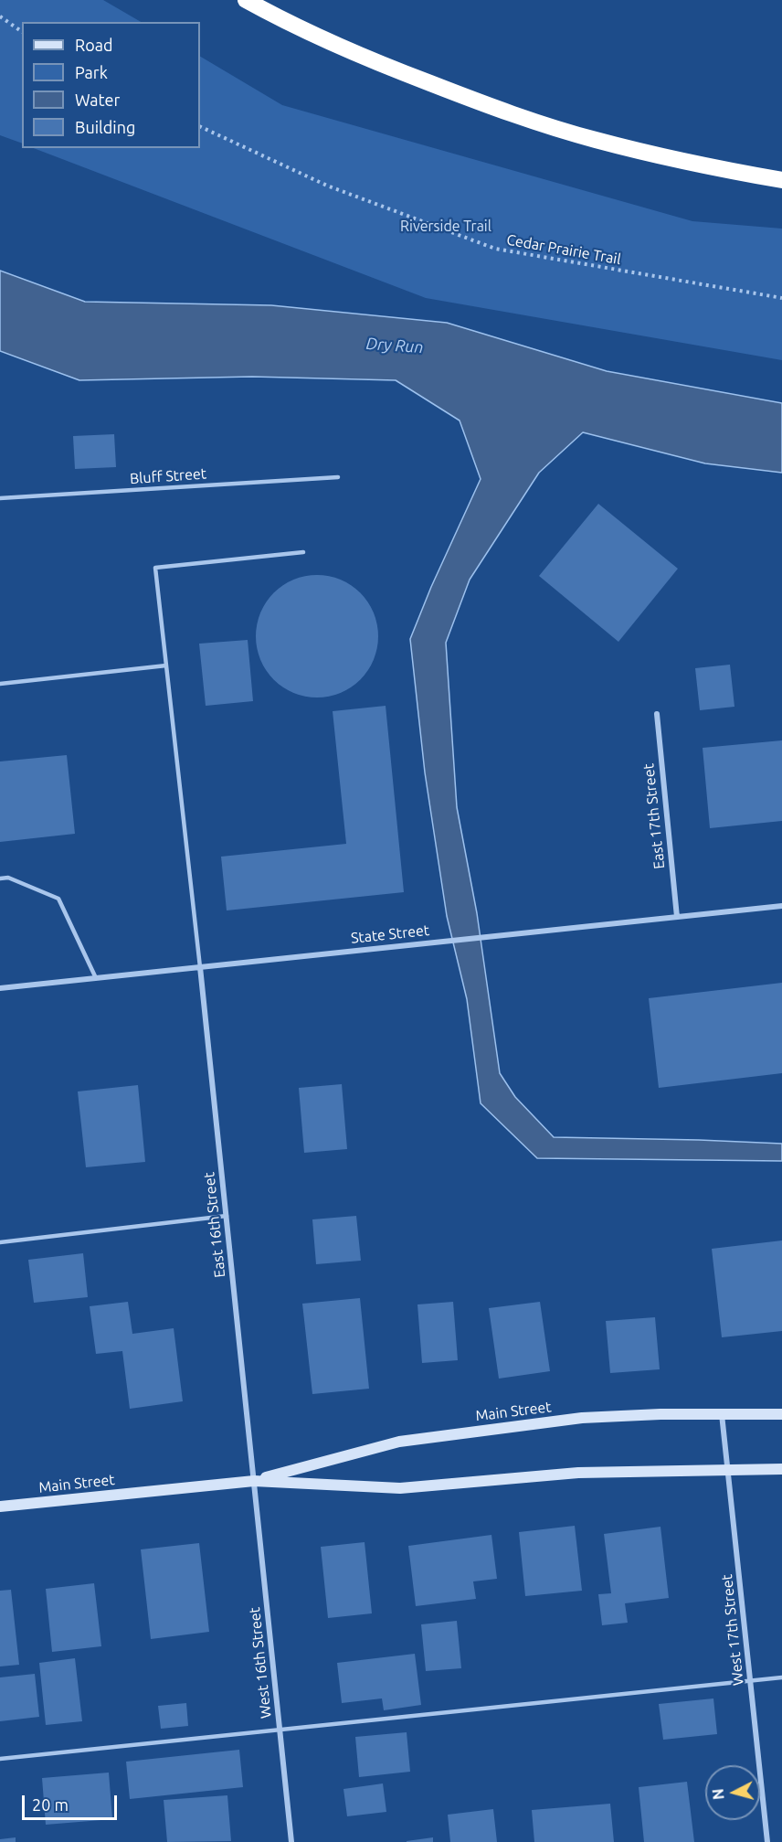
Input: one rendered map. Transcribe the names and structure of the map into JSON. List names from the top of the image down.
{
  "streets": {
    "main road": ["Main Street"],
    "street": [
      "East 17th Street",
      "State Street",
      "East 16th Street",
      "West 17th Street",
      "West 16th Street"
    ],
    "lane": ["Bluff Street"],
    "path": ["Cedar Prairie Trail"]
  },
  "crossings": [
    ["East 17th Street", "State Street"],
    ["State Street", "East 16th Street"],
    ["East 16th Street", "Main Street"],
    ["East 16th Street", "West 16th Street"],
    ["Main Street", "West 17th Street"],
    ["Main Street", "West 16th Street"]
  ],
  "water": ["Dry Run"],
  "parks": ["Riverside Trail"],
  "legend": [
    "Road",
    "Park",
    "Water",
    "Building"
  ],
  "scale_bar": "20 m",
  "north": "left"
}
